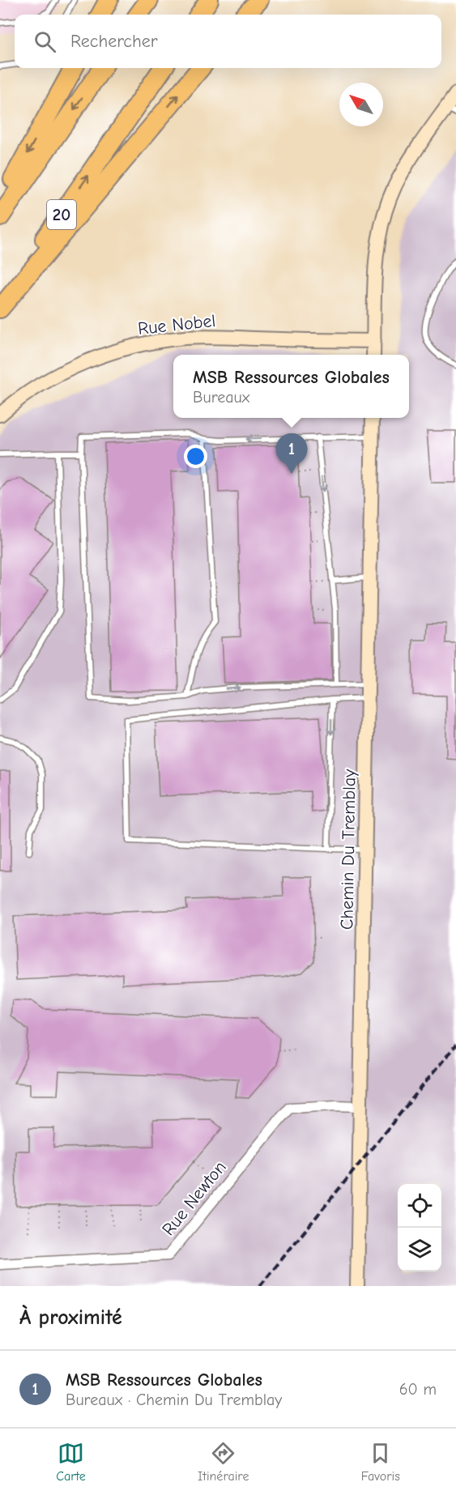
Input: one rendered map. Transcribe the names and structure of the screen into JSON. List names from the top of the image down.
{
  "streets": {
    "highway": ["20"],
    "street": ["Rue Nobel", "Chemin Du Tremblay", "Rue Newton"]
  },
  "crossings": [
    ["Chemin Du Tremblay", "Rue Newton"]
  ],
  "north": "top left",
  "page": {
    "search": "Rechercher",
    "popup": ["MSB Ressources Globales", "Bureaux"],
    "pins": "1",
    "heading": "À proximité",
    "list": [
      {
        "mark": "1",
        "name": "MSB Ressources Globales",
        "note": "Bureaux · Chemin Du Tremblay",
        "value": "60 m"
      }
    ],
    "nav": ["Carte", "Itinéraire", "Favoris"]
  }
}
